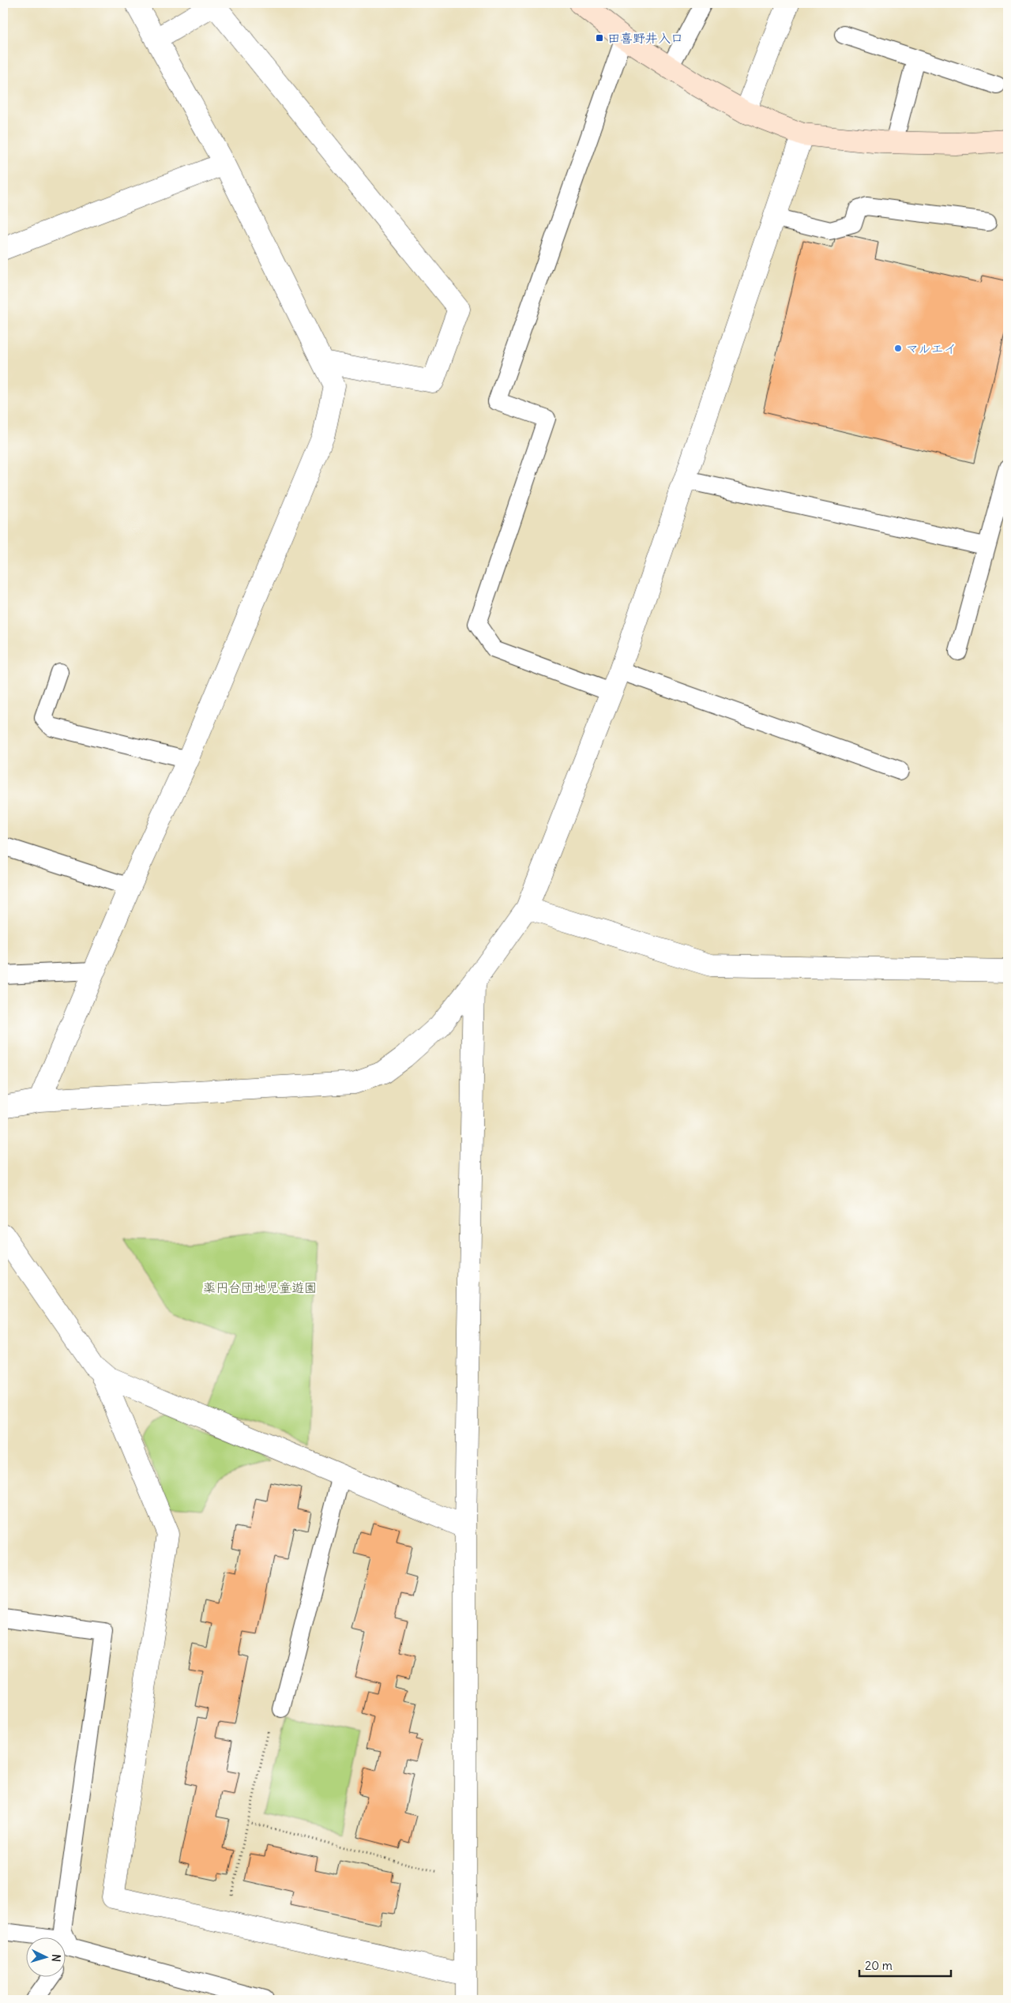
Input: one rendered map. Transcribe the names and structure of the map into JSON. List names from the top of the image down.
{
  "parks": ["薬円台団地児童遊園"],
  "places": {
    "transit": ["田喜野井入口"],
    "other": ["マルエイ"]
  },
  "scale_bar": "20 m",
  "north": "right"
}
